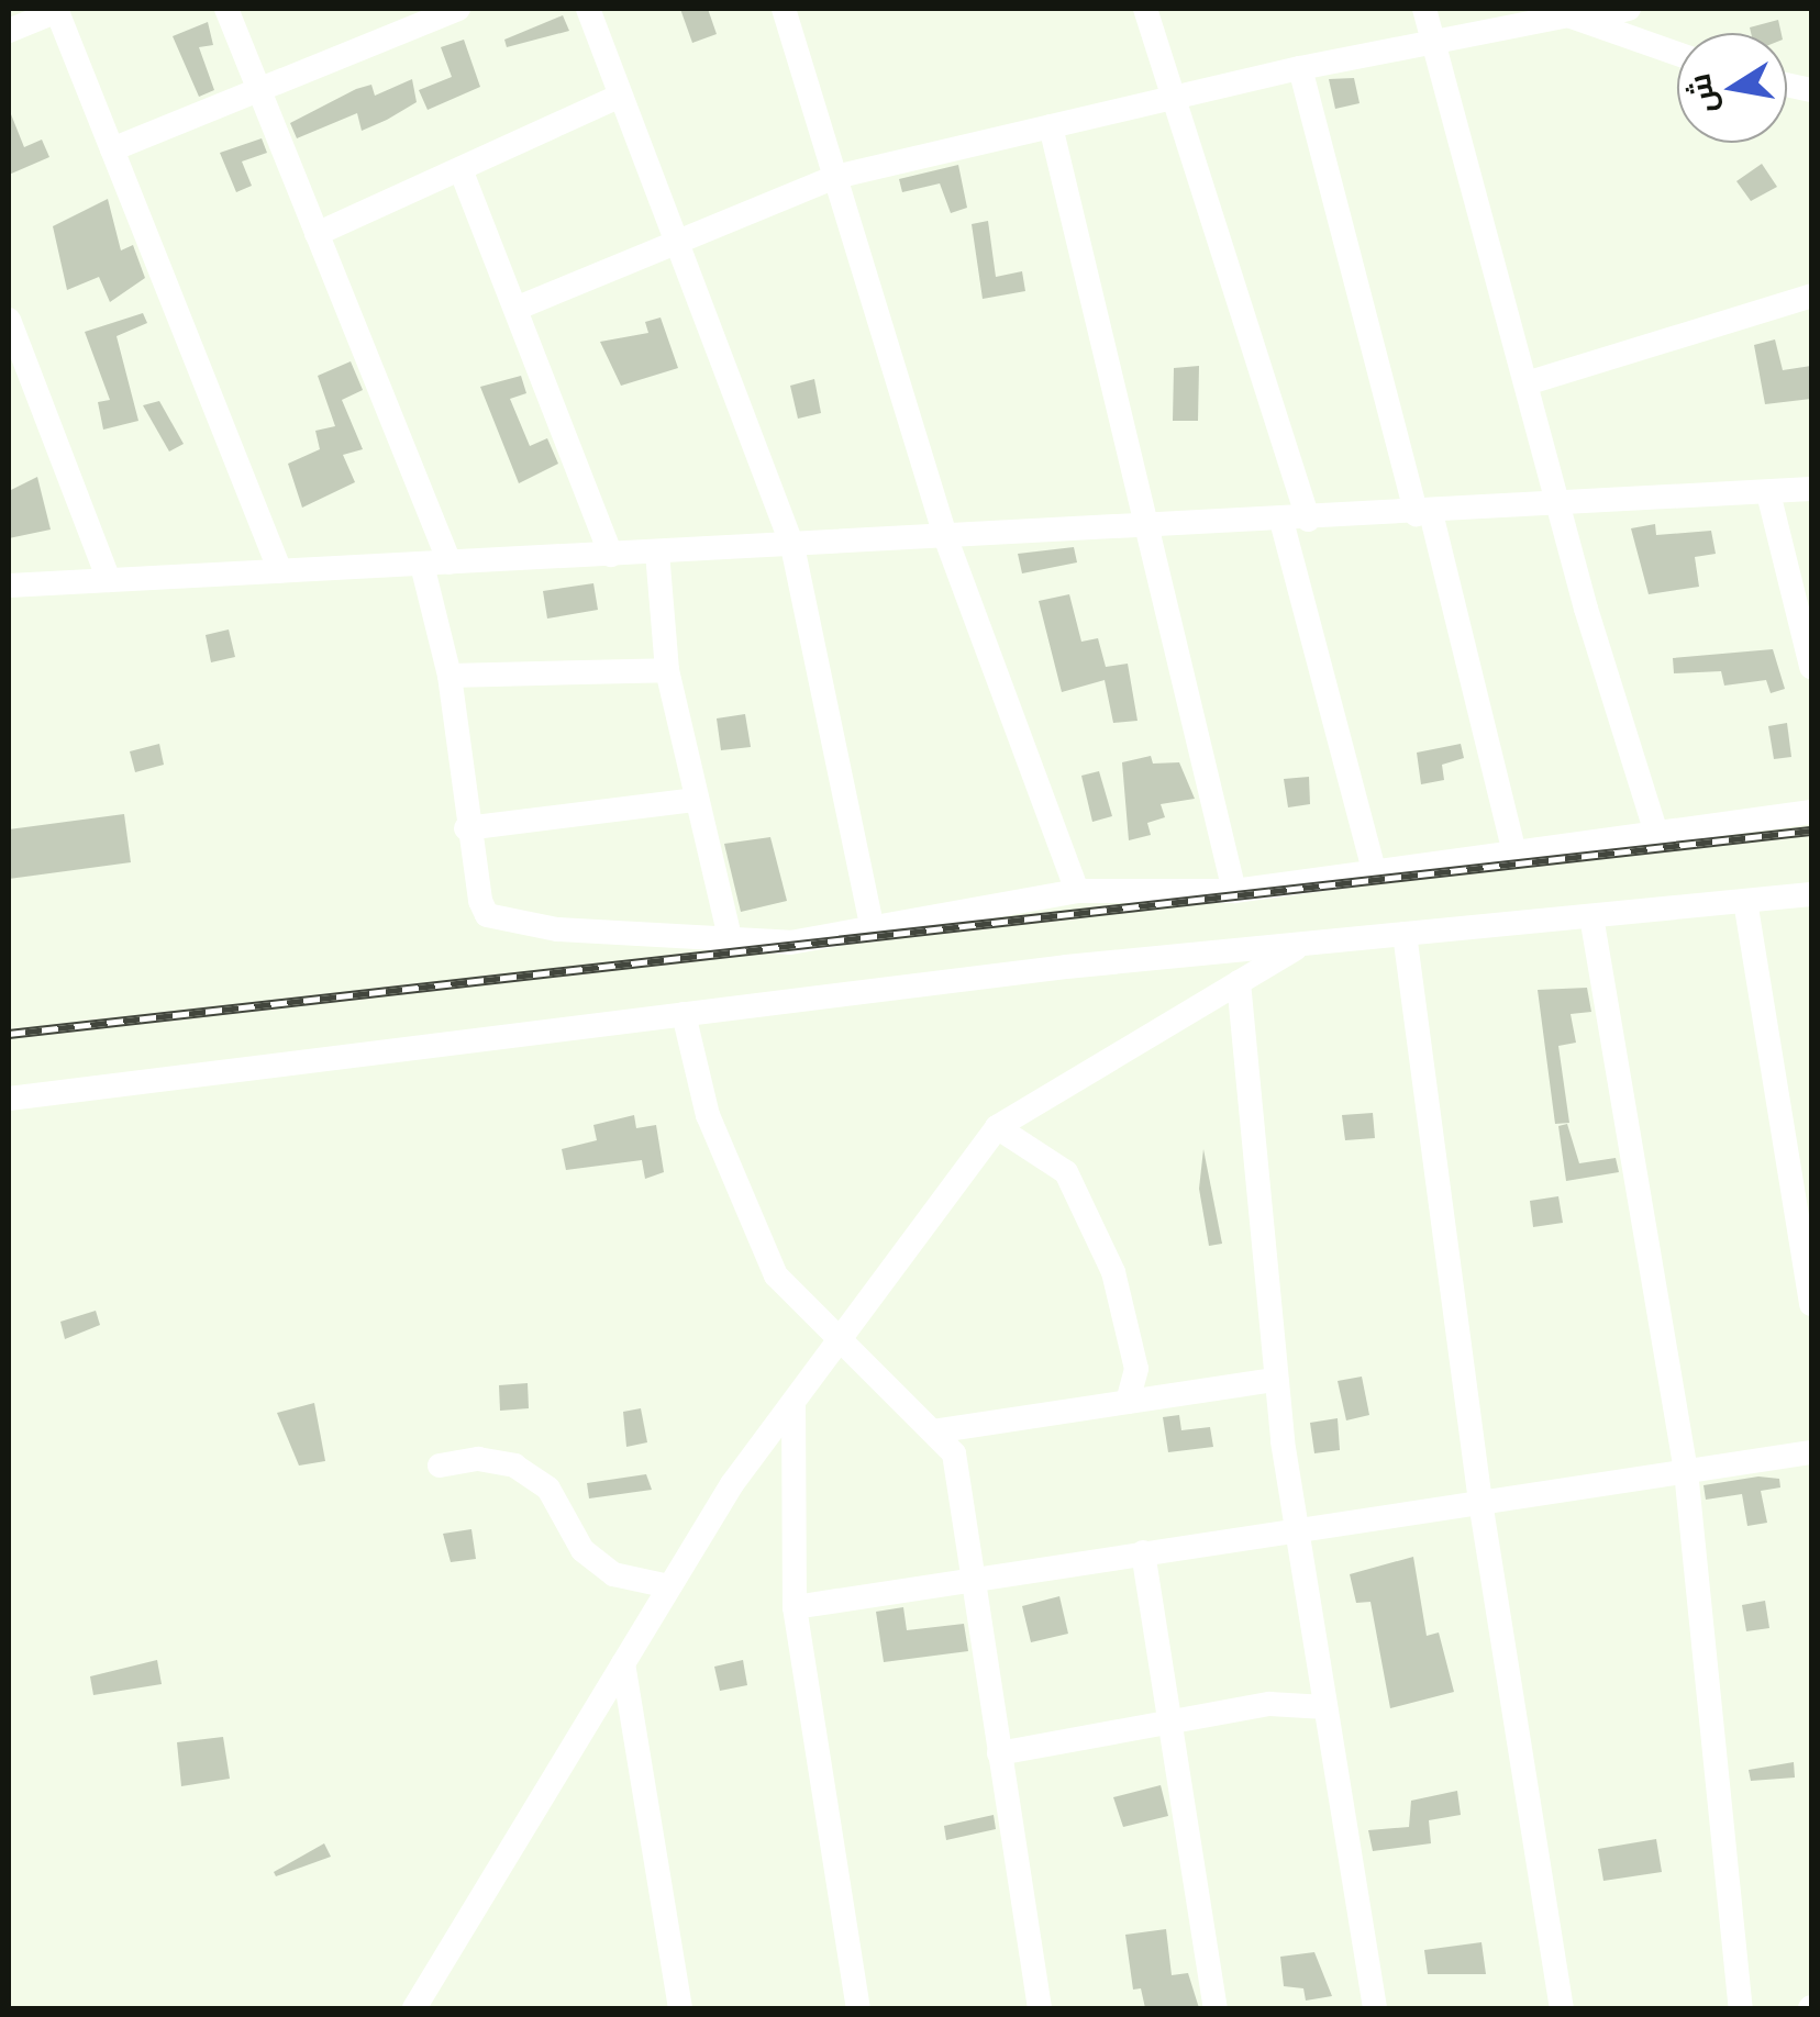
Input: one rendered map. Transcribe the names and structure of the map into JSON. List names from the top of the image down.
{
  "north": "left"
}
